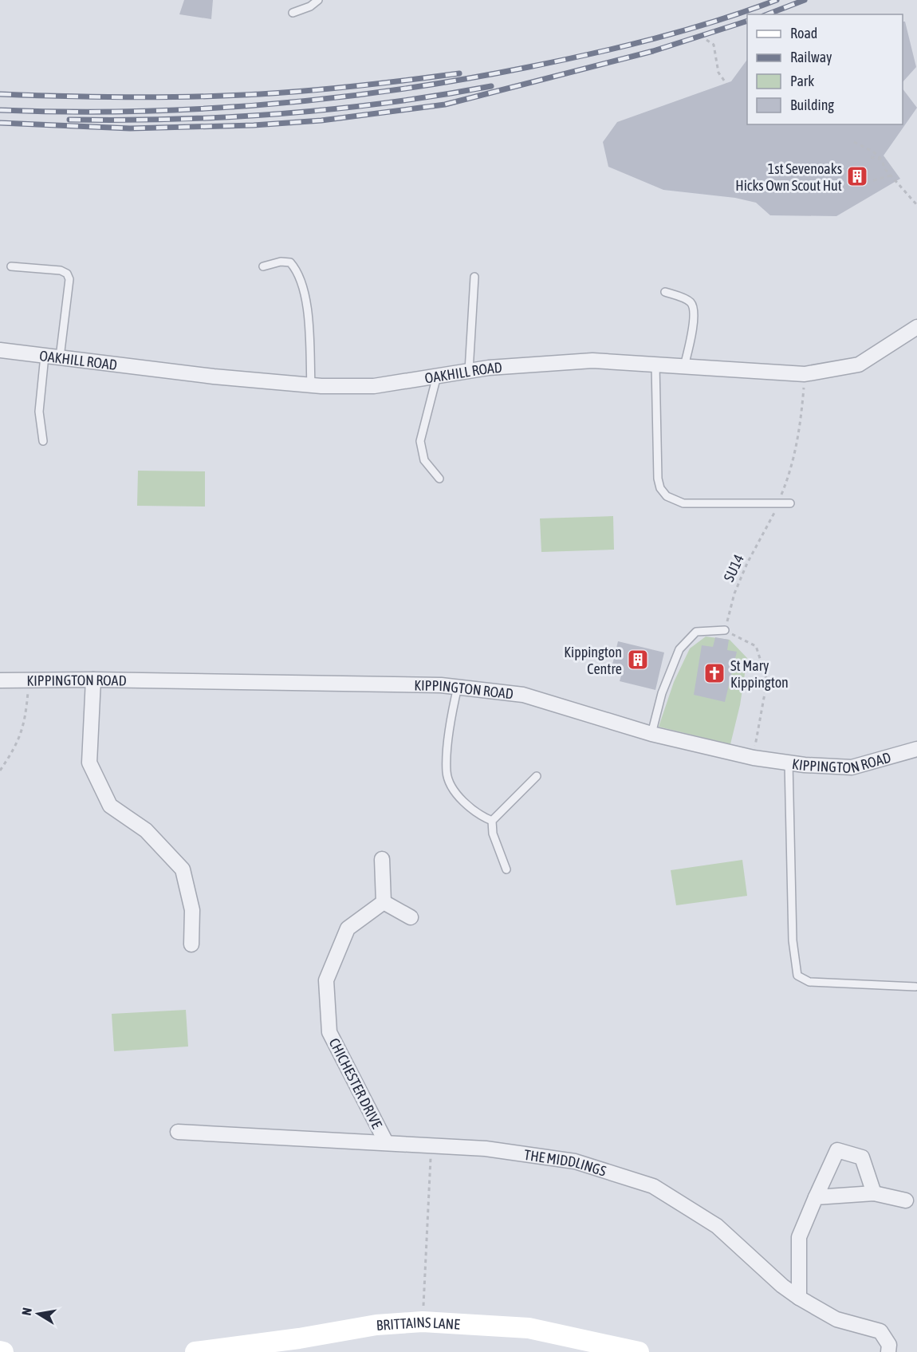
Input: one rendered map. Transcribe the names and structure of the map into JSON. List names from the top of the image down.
{
  "streets": {
    "street": [
      "OAKHILL ROAD",
      "KIPPINGTON ROAD",
      "CHICHESTER DRIVE",
      "THE MIDDLINGS",
      "BRITTAINS LANE"
    ],
    "path": ["SU14"]
  },
  "crossings": [
    ["OAKHILL ROAD", "SU14"],
    ["CHICHESTER DRIVE", "THE MIDDLINGS"]
  ],
  "places": {
    "building": ["1st Sevenoaks Hicks Own Scout Hut", "Kippington Centre"],
    "church": ["St Mary Kippington"]
  },
  "legend": [
    "Road",
    "Railway",
    "Park",
    "Building"
  ],
  "north": "left"
}
